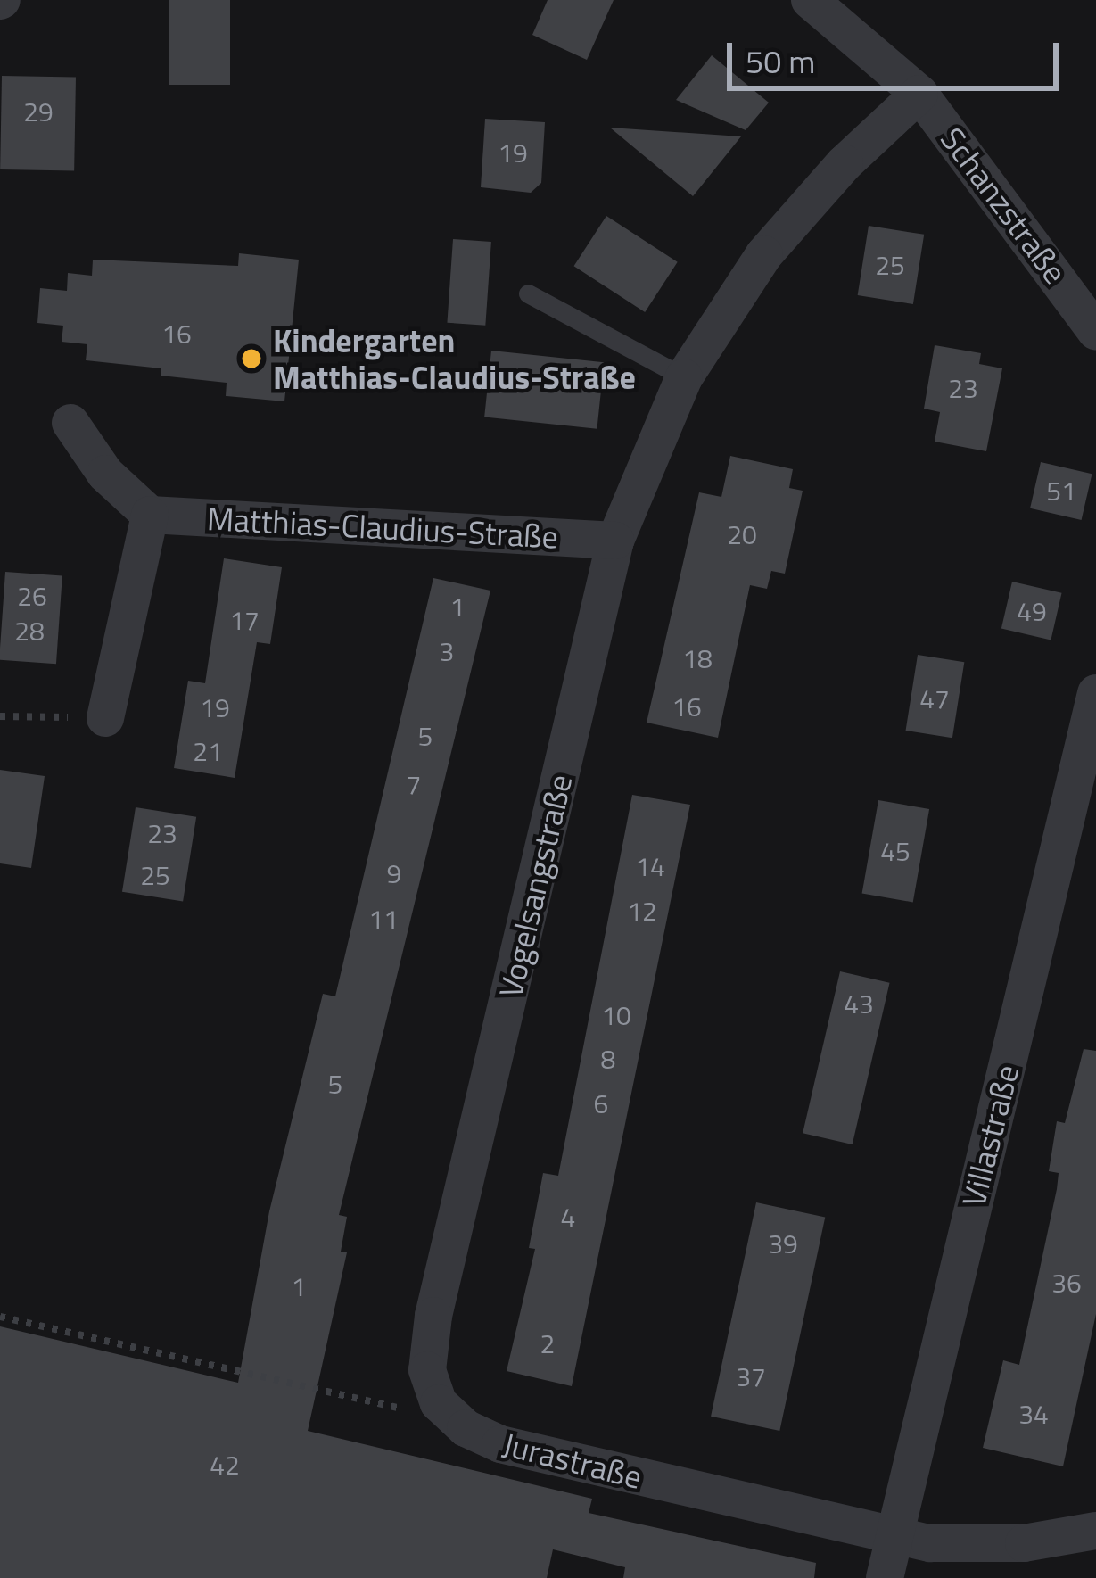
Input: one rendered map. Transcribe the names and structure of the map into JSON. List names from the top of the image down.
{
  "streets": {
    "street": [
      "Schanzstraße",
      "Matthias-Claudius-Straße",
      "Vogelsangstraße",
      "Villastraße",
      "Jurastraße"
    ]
  },
  "crossings": [
    ["Schanzstraße", "Vogelsangstraße"],
    ["Matthias-Claudius-Straße", "Vogelsangstraße"],
    ["Vogelsangstraße", "Jurastraße"],
    ["Villastraße", "Jurastraße"]
  ],
  "places": ["Kindergarten Matthias-Claudius-Straße"],
  "house_numbers": [
    "29",
    "19",
    "25",
    "16",
    "23",
    "51",
    "20",
    "26",
    "1",
    "49",
    "17",
    "28",
    "3",
    "18",
    "47",
    "16",
    "19",
    "5",
    "21",
    "7",
    "23",
    "45",
    "14",
    "9",
    "25",
    "12",
    "11",
    "43",
    "10",
    "8",
    "5",
    "6",
    "4",
    "39",
    "36",
    "1",
    "2",
    "37",
    "34",
    "42"
  ],
  "scale_bar": "50 m"
}
